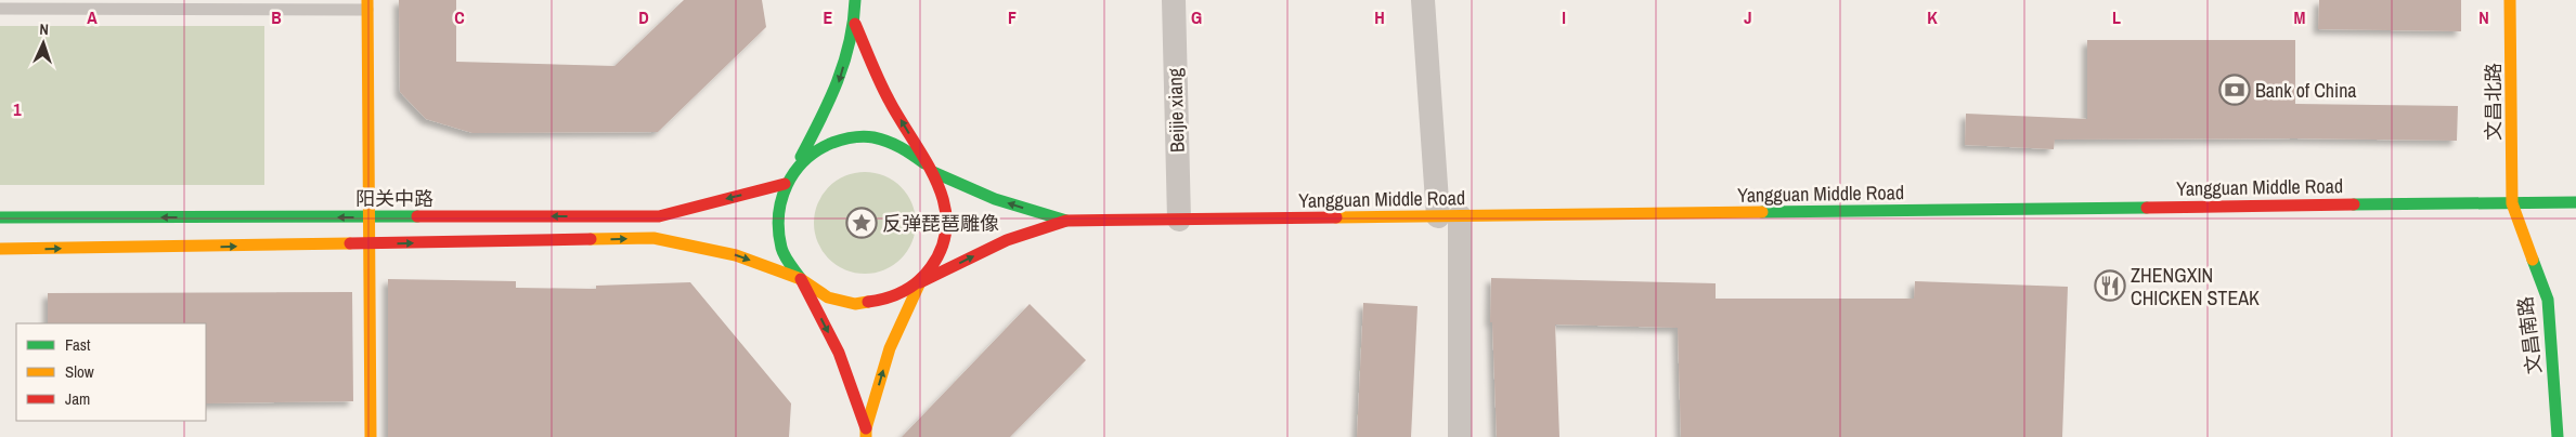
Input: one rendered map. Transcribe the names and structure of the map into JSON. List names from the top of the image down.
{
  "streets": {
    "main road": [
      "文昌北路",
      "Yangguan Middle Road",
      "阳关中路",
      "文昌南路"
    ],
    "street": ["Beijie xiang"]
  },
  "crossings": [
    ["文昌北路", "Yangguan Middle Road"],
    ["文昌北路", "文昌南路"],
    ["Beijie xiang", "Yangguan Middle Road"],
    ["Yangguan Middle Road", "文昌南路"]
  ],
  "places": {
    "bank": ["Bank of China"],
    "place": ["反弹琵琶雕像"],
    "restaurant": ["ZHENGXIN CHICKEN STEAK"]
  },
  "legend": ["Fast", "Slow", "Jam"],
  "north": "top",
  "grid": {
    "columns": [
      "A",
      "B",
      "C",
      "D",
      "E",
      "F",
      "G",
      "H",
      "I",
      "J",
      "K",
      "L",
      "M",
      "N"
    ],
    "rows": ["1"]
  }
}
